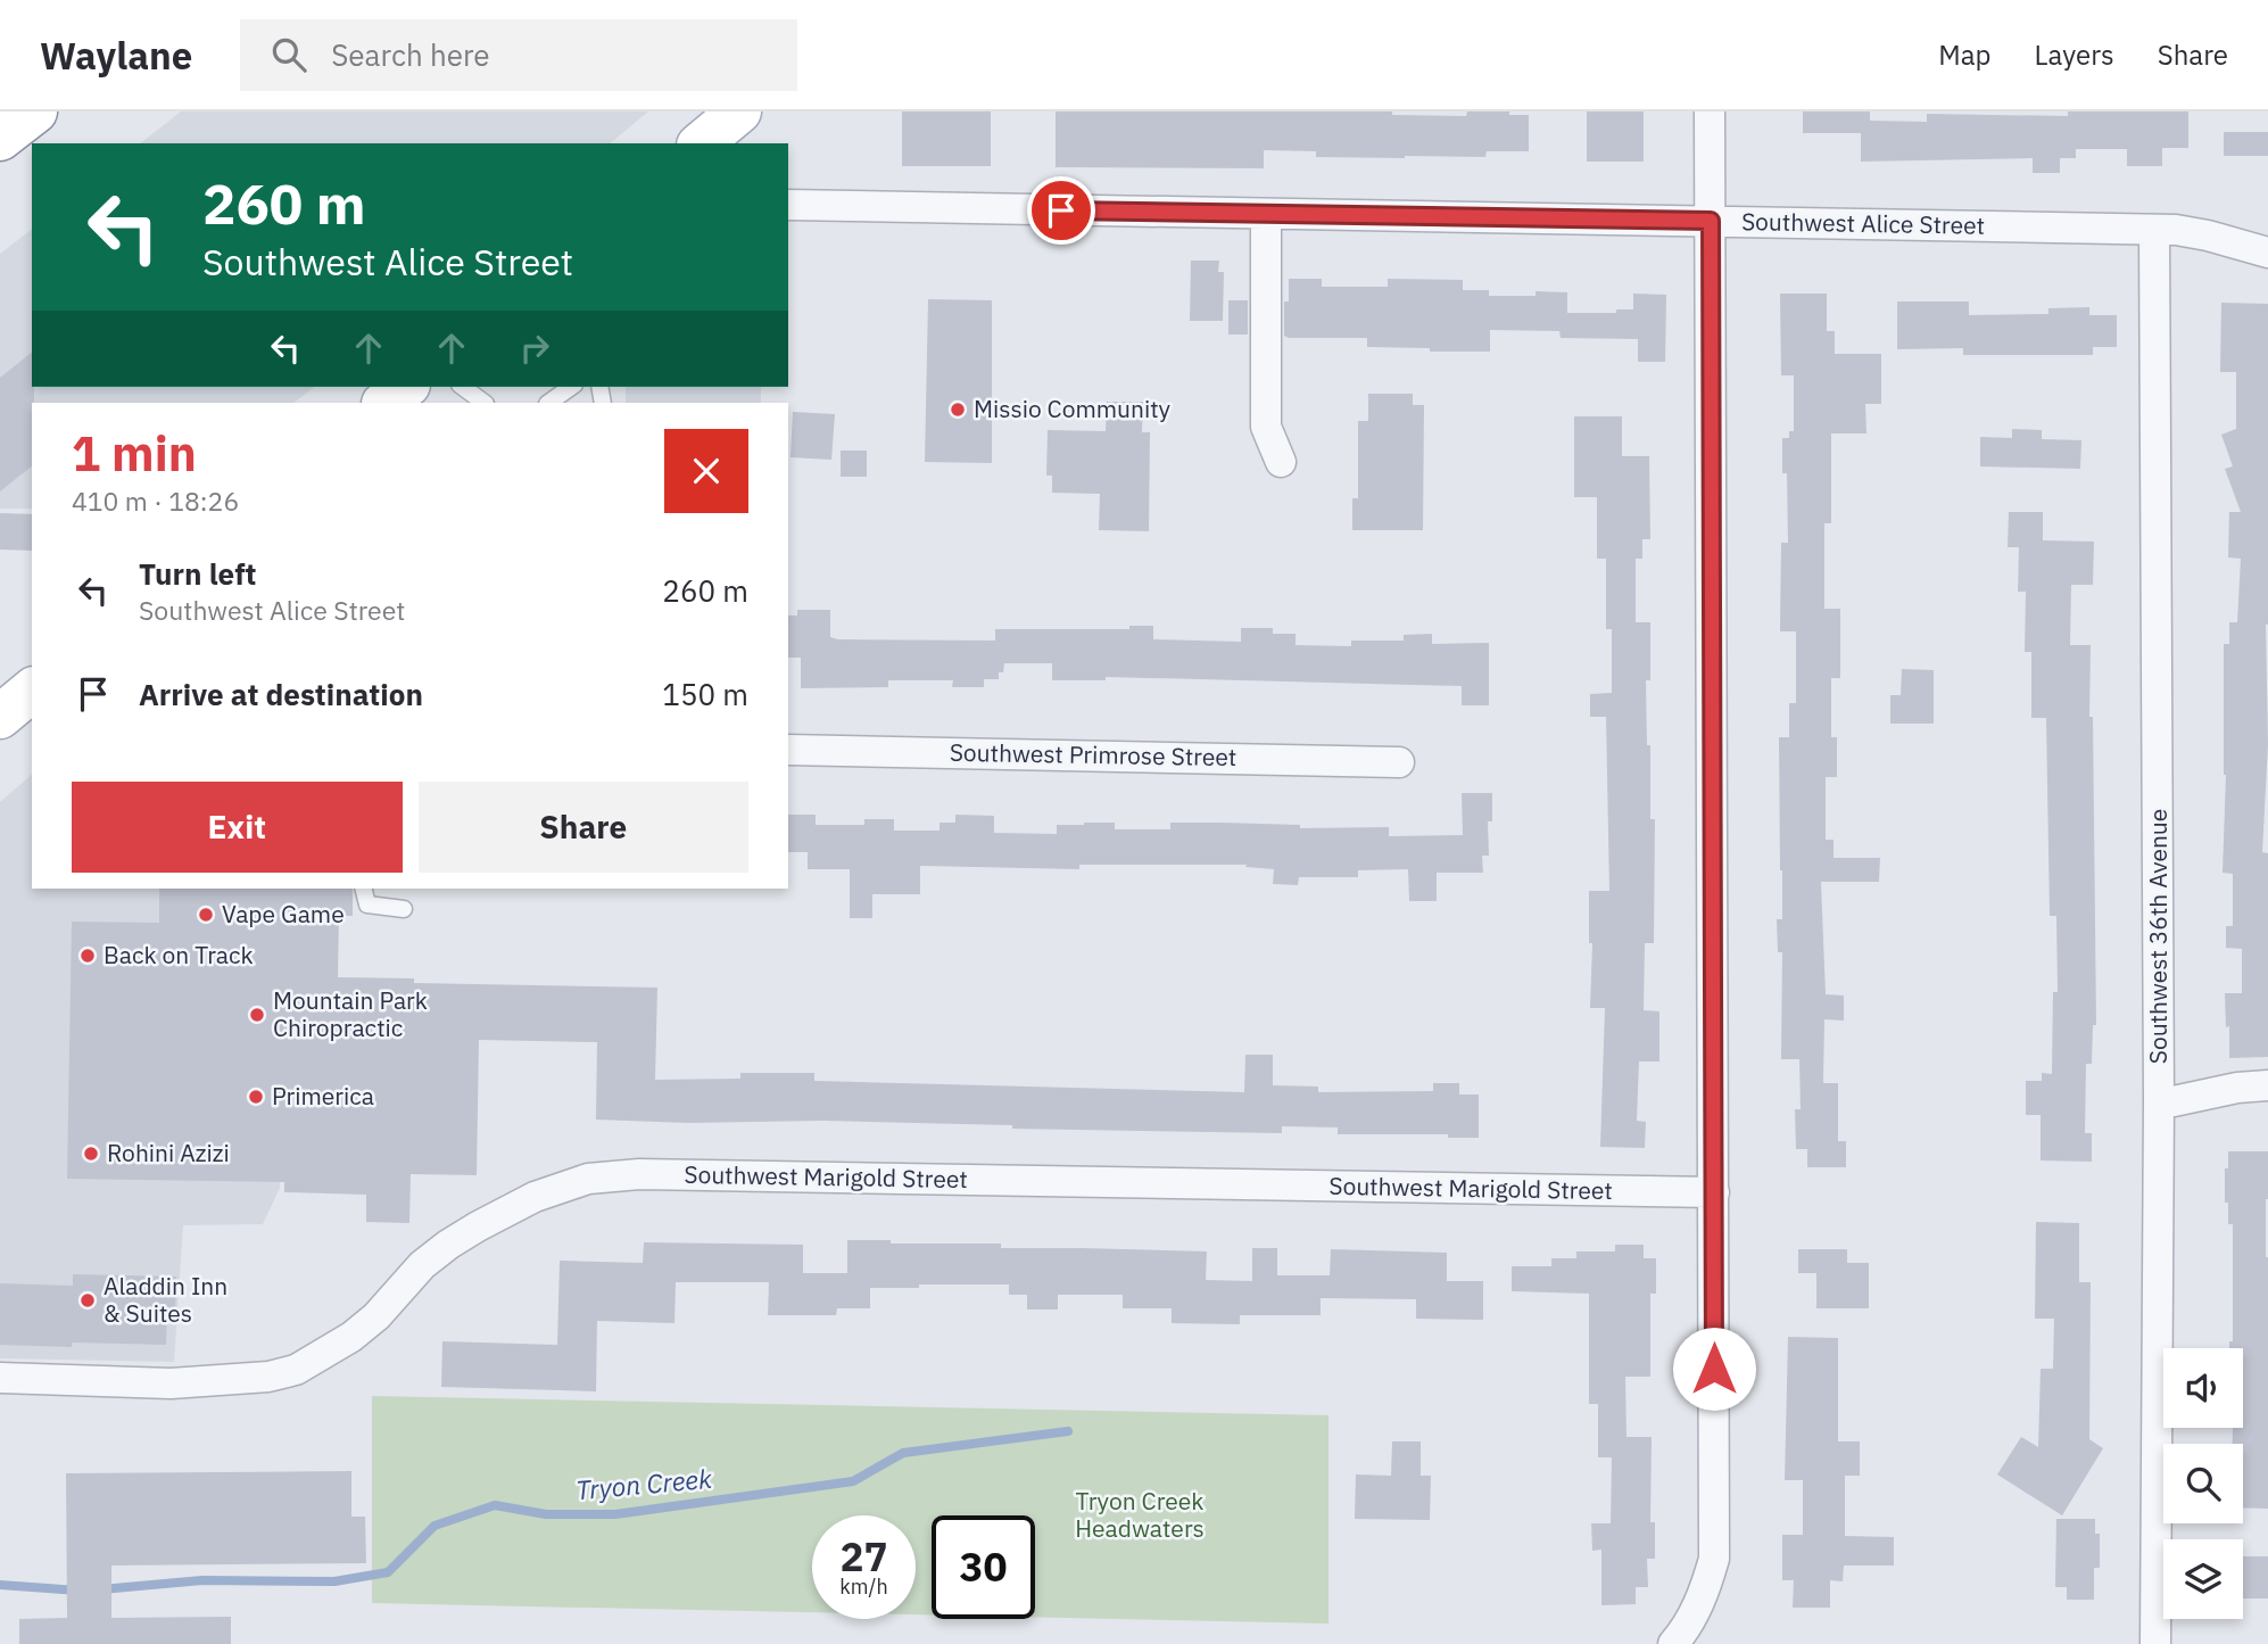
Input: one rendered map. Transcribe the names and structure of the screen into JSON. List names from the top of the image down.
{
  "streets": {
    "street": [
      "Southwest Alice Street",
      "Southwest Primrose Street",
      "Southwest 36th Avenue",
      "Southwest Marigold Street"
    ]
  },
  "crossings": [
    ["Southwest Alice Street", "Southwest 36th Avenue"]
  ],
  "water": ["Tryon Creek"],
  "parks": ["Tryon Creek Headwaters"],
  "places": [
    "Missio Community",
    "Vape Game",
    "Back on Track",
    "Mountain Park Chiropractic",
    "Primerica",
    "Rohini Azizi",
    "Aladdin Inn & Suites"
  ],
  "page": {
    "header": "Waylane",
    "search": "Search here",
    "nav": ["Map", "Layers", "Share"],
    "turn": ["260 m", "Southwest Alice Street"],
    "heading": ["1 min", "410 m · 18:26"],
    "list": [
      {
        "name": "Turn left",
        "note": "Southwest Alice Street",
        "value": "260 m"
      },
      {
        "name": "Arrive at destination",
        "value": "150 m"
      }
    ],
    "buttons": ["Exit", "Share"],
    "speed": "27 km/h",
    "limit": "30"
  }
}
